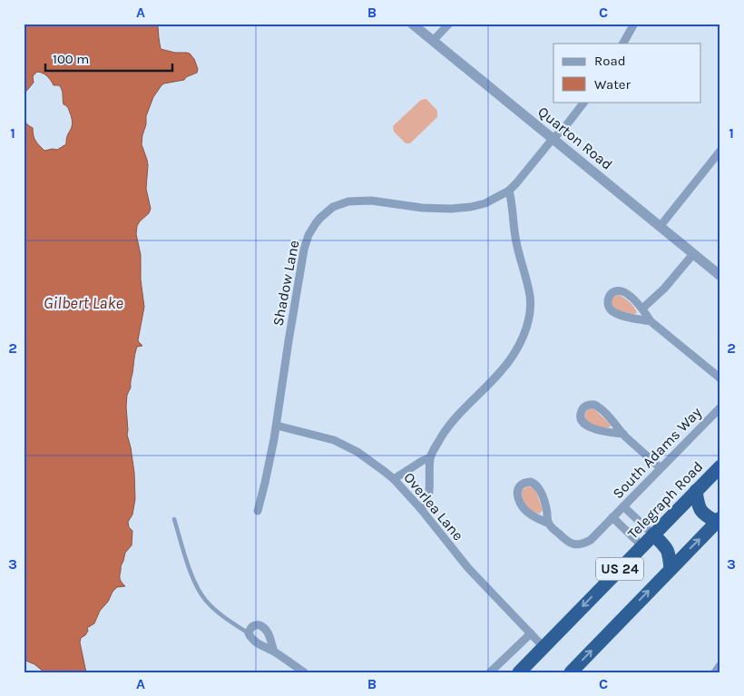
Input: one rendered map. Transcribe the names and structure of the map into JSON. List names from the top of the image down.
{
  "streets": {
    "highway": ["Telegraph Road", "US 24"],
    "street": [
      "Quarton Road",
      "Shadow Lane",
      "South Adams Way",
      "Overlea Lane"
    ]
  },
  "crossings": [
    ["Quarton Road", "Shadow Lane"],
    ["Shadow Lane", "Overlea Lane"],
    ["Telegraph Road", "Overlea Lane"]
  ],
  "water": ["Gilbert Lake"],
  "legend": ["Road", "Water"],
  "scale_bar": "100 m",
  "grid": {
    "columns": ["A", "B", "C"],
    "rows": ["1", "2", "3"]
  }
}
